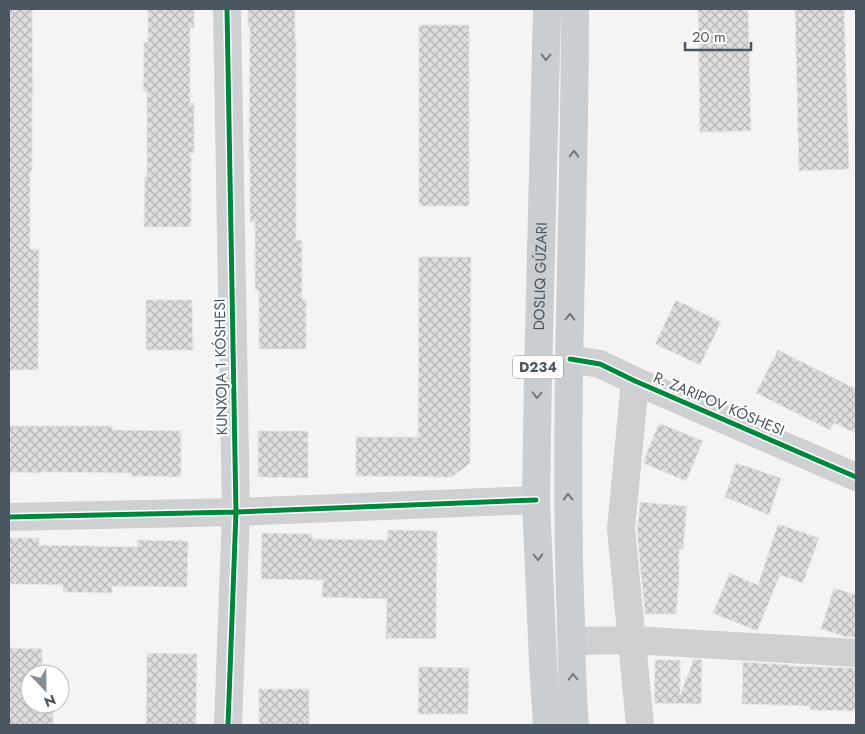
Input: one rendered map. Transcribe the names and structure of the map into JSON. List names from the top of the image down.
{
  "streets": {
    "main road": ["D234"],
    "street": ["KUNXOJA 1 KÓSHESI", "R. ZARIPOV KÓSHESI"]
  },
  "crossings": [
    ["D234", "R. ZARIPOV KÓSHESI"]
  ],
  "scale_bar": "20 m",
  "north": "bottom"
}
